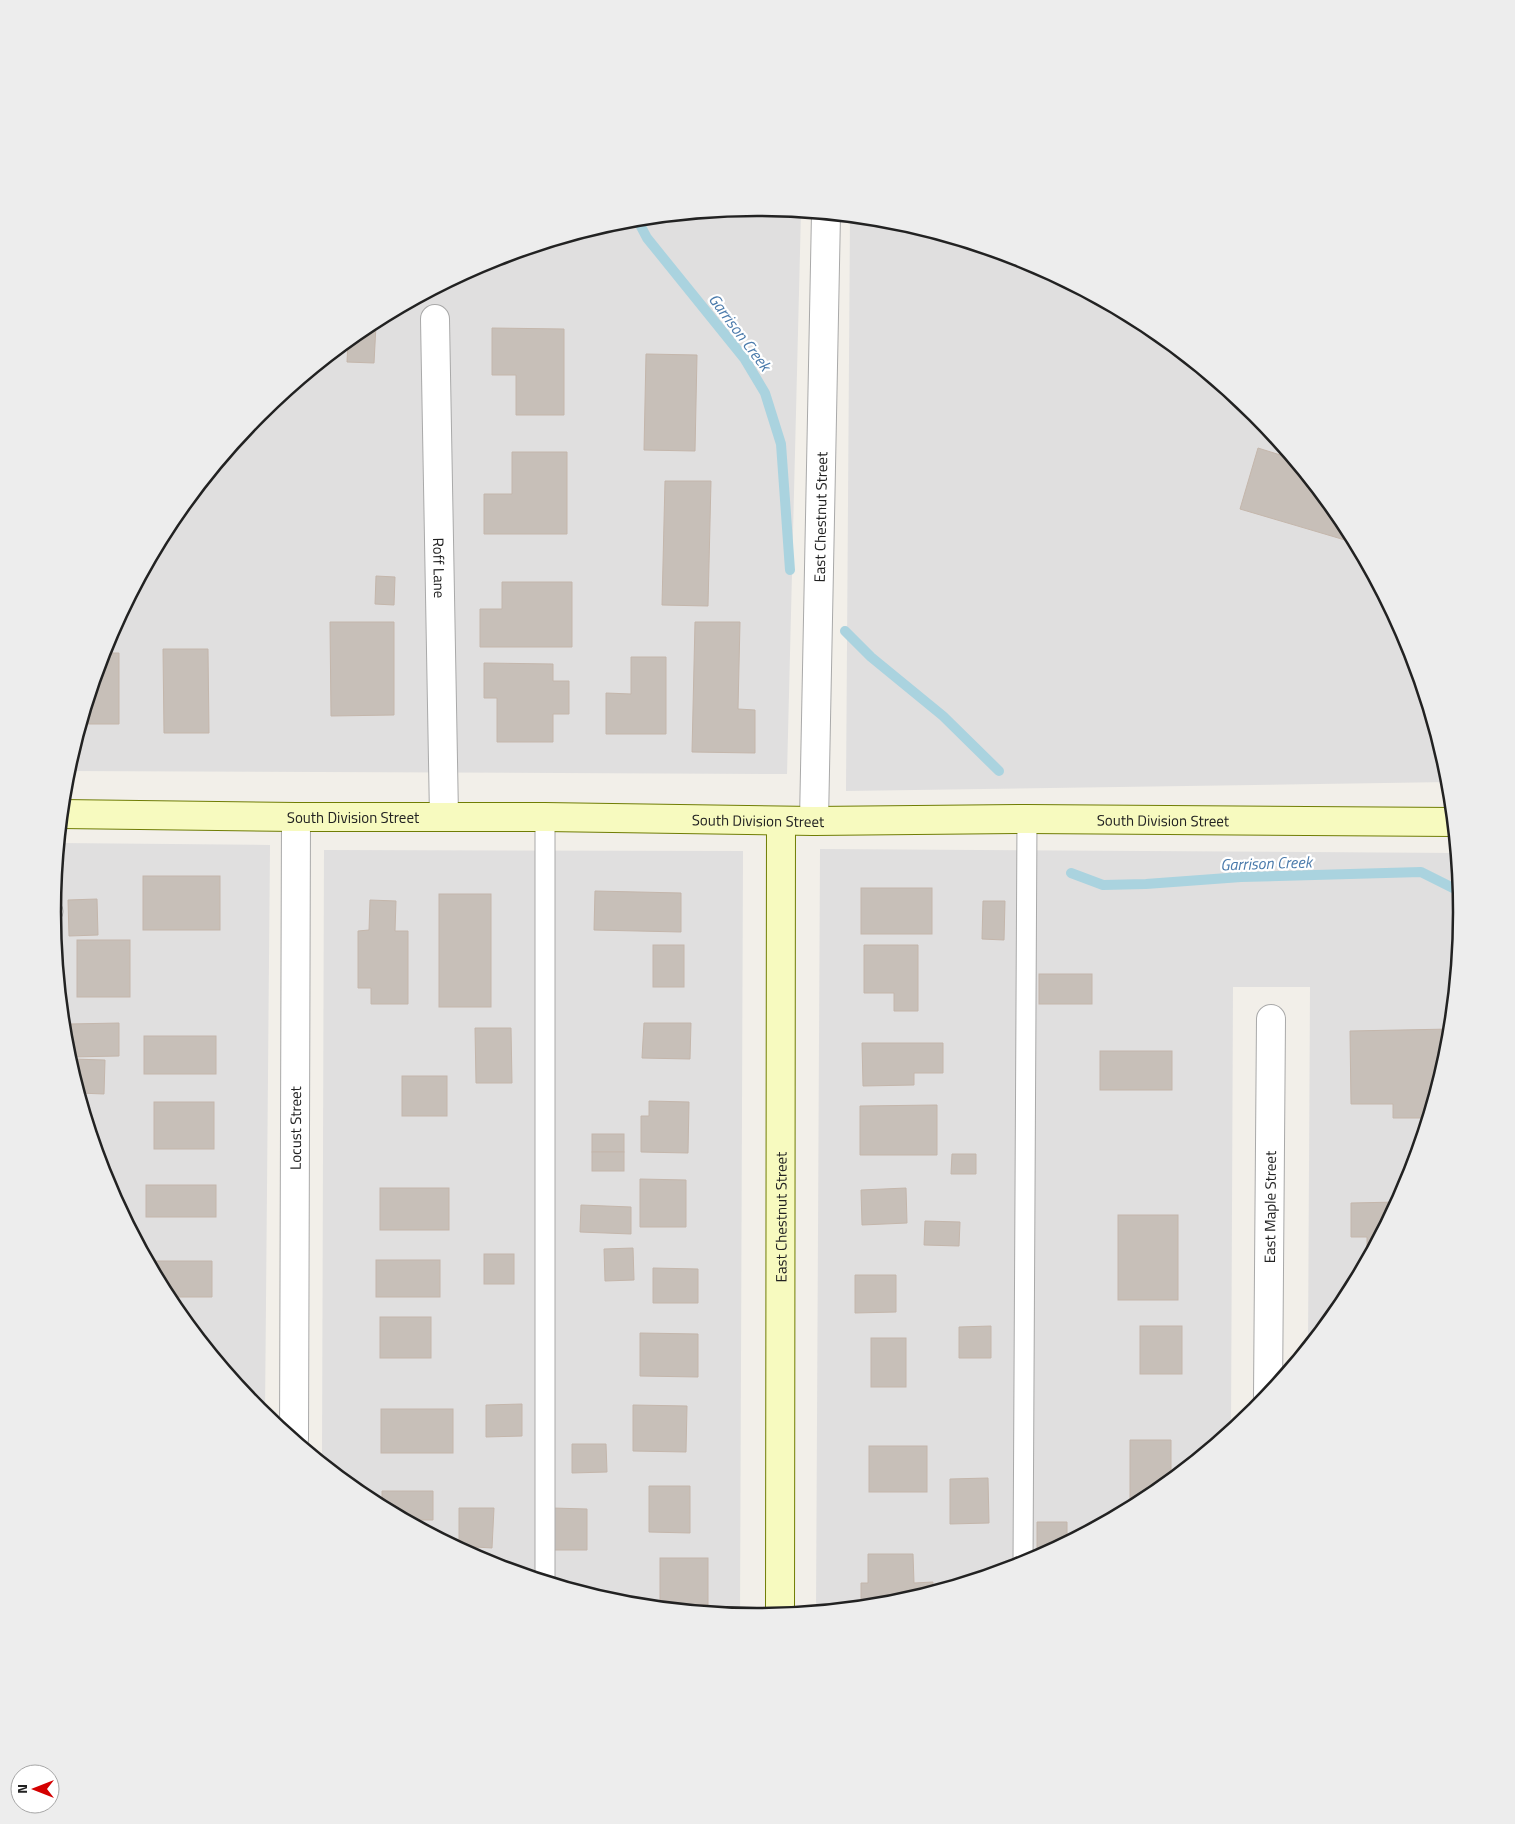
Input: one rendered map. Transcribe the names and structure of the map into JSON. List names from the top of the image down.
{
  "streets": {
    "street": [
      "East Chestnut Street",
      "Roff Lane",
      "South Division Street",
      "Locust Street",
      "East Maple Street"
    ]
  },
  "crossings": [
    ["East Chestnut Street", "South Division Street"],
    ["Roff Lane", "South Division Street"],
    ["South Division Street", "Locust Street"]
  ],
  "water": ["Garrison Creek"],
  "north": "left"
}
